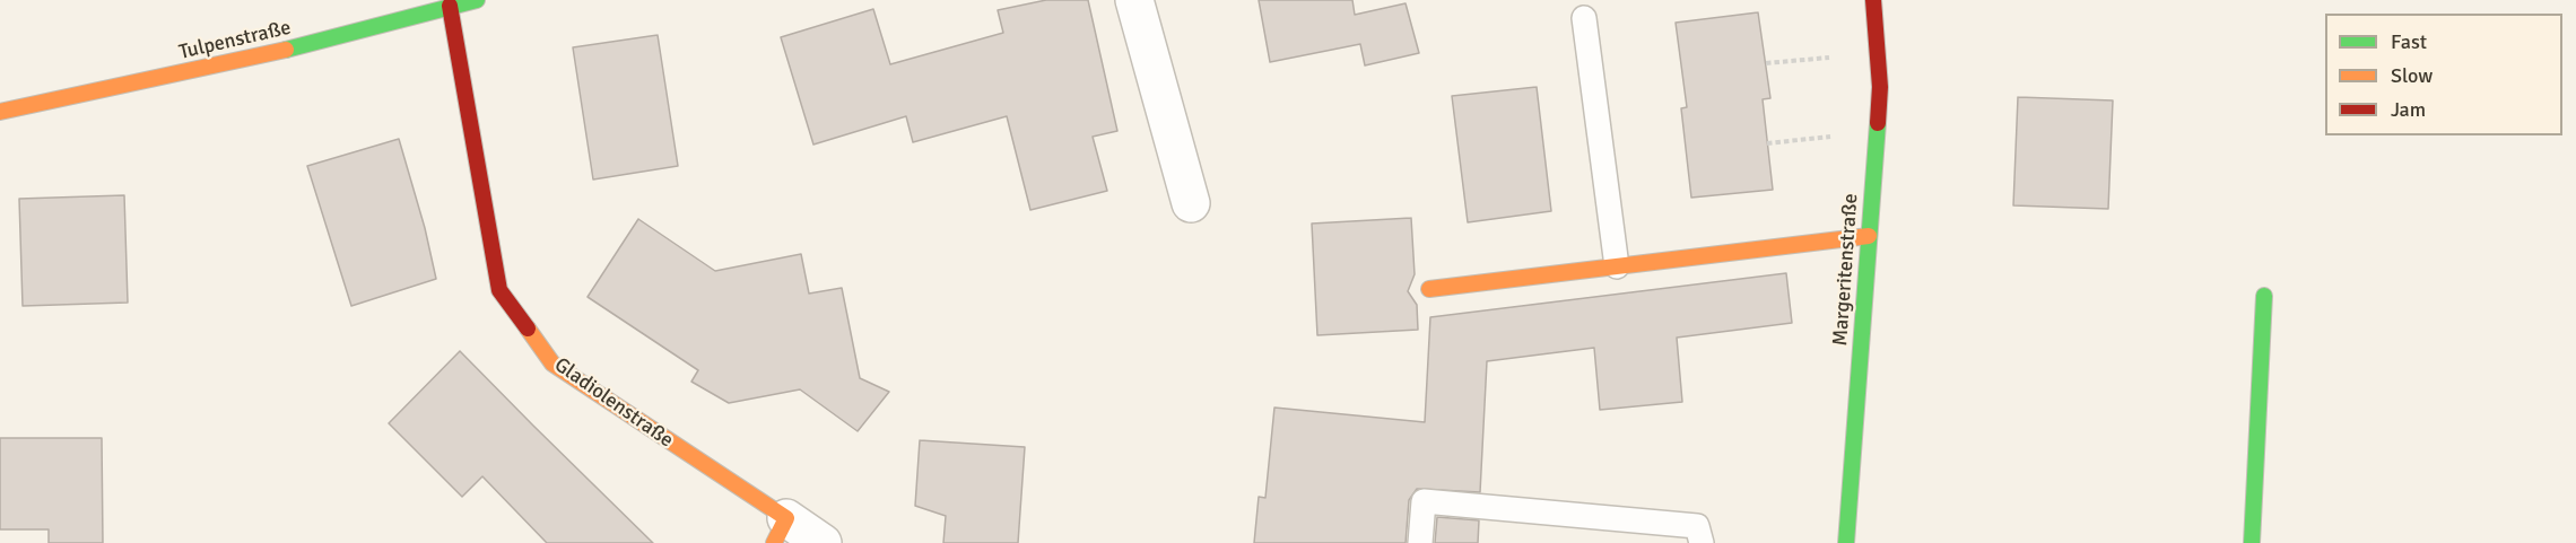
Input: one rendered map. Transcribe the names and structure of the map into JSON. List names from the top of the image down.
{
  "streets": {
    "street": ["Tulpenstraße", "Margeritenstraße", "Gladiolenstraße"]
  },
  "crossings": [
    ["Tulpenstraße", "Gladiolenstraße"]
  ],
  "legend": ["Fast", "Slow", "Jam"]
}
